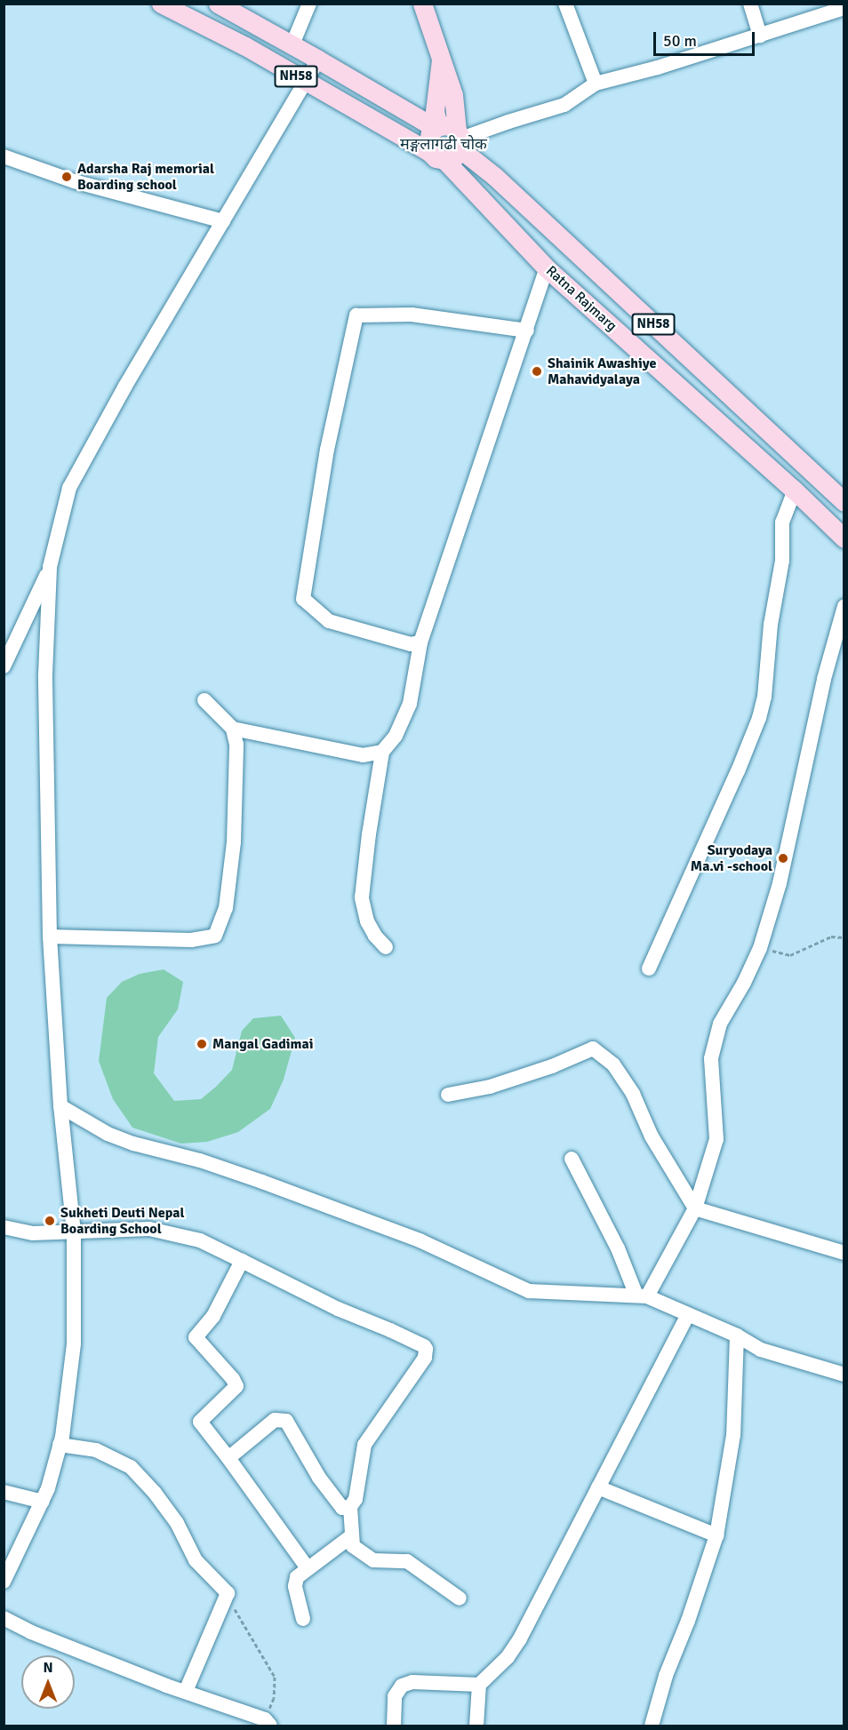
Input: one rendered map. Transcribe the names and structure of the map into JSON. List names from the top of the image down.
{
  "streets": {
    "main road": ["NH58", "Ratna Rajmarg"]
  },
  "districts": ["मङ्गलागढी चोक"],
  "places": [
    "Adarsha Raj memorial Boarding school",
    "Shainik Awashiye Mahavidyalaya",
    "Suryodaya Ma.vi -school",
    "Mangal Gadimai",
    "Sukheti Deuti Nepal Boarding School"
  ],
  "scale_bar": "50 m",
  "north": "top"
}
